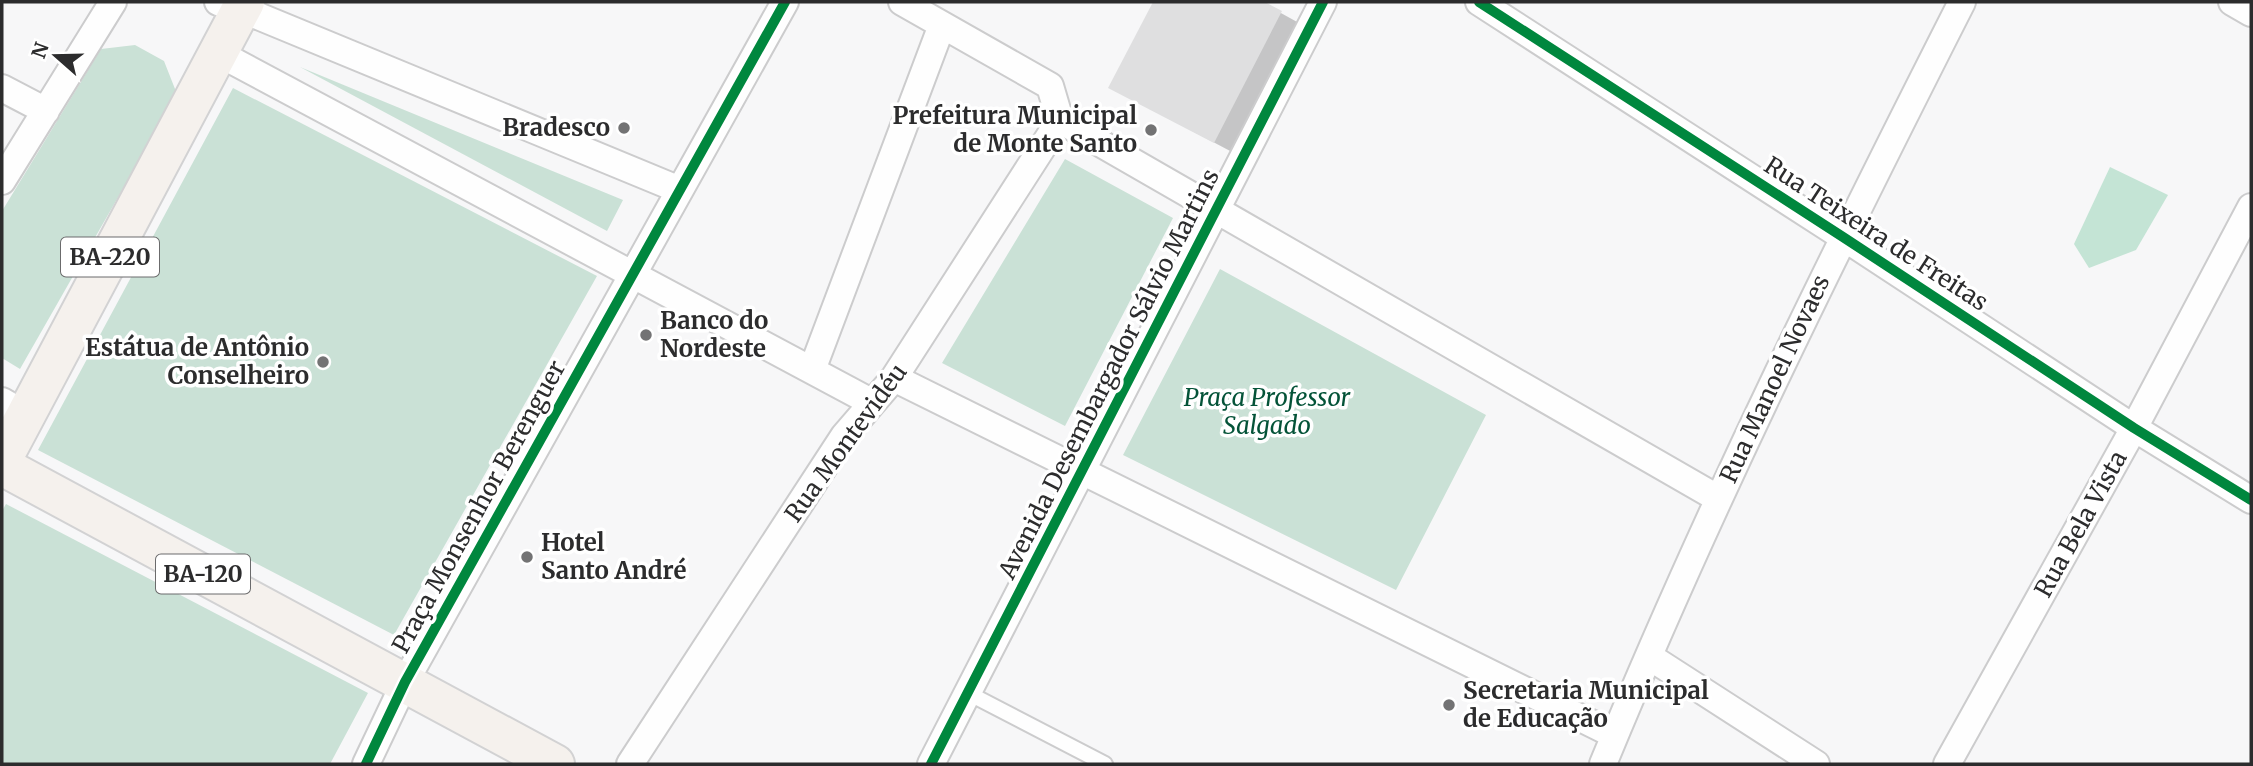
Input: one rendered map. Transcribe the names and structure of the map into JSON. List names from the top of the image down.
{
  "streets": {
    "main road": ["BA-220", "Praça Monsenhor Berenguer", "BA-120"],
    "street": [
      "Rua Teixeira de Freitas",
      "Avenida Desembargador Sálvio Martins",
      "Rua Manoel Novaes",
      "Rua Montevidéu",
      "Rua Bela Vista"
    ]
  },
  "crossings": [
    ["Rua Teixeira de Freitas", "Rua Manoel Novaes"],
    ["Rua Teixeira de Freitas", "Rua Bela Vista"],
    ["Praça Monsenhor Berenguer", "BA-120"]
  ],
  "parks": ["Praça Professor Salgado"],
  "places": [
    "Bradesco",
    "Prefeitura Municipal de Monte Santo",
    "Banco do Nordeste",
    "Estátua de Antônio Conselheiro",
    "Hotel Santo André",
    "Secretaria Municipal de Educação"
  ],
  "north": "left"
}
